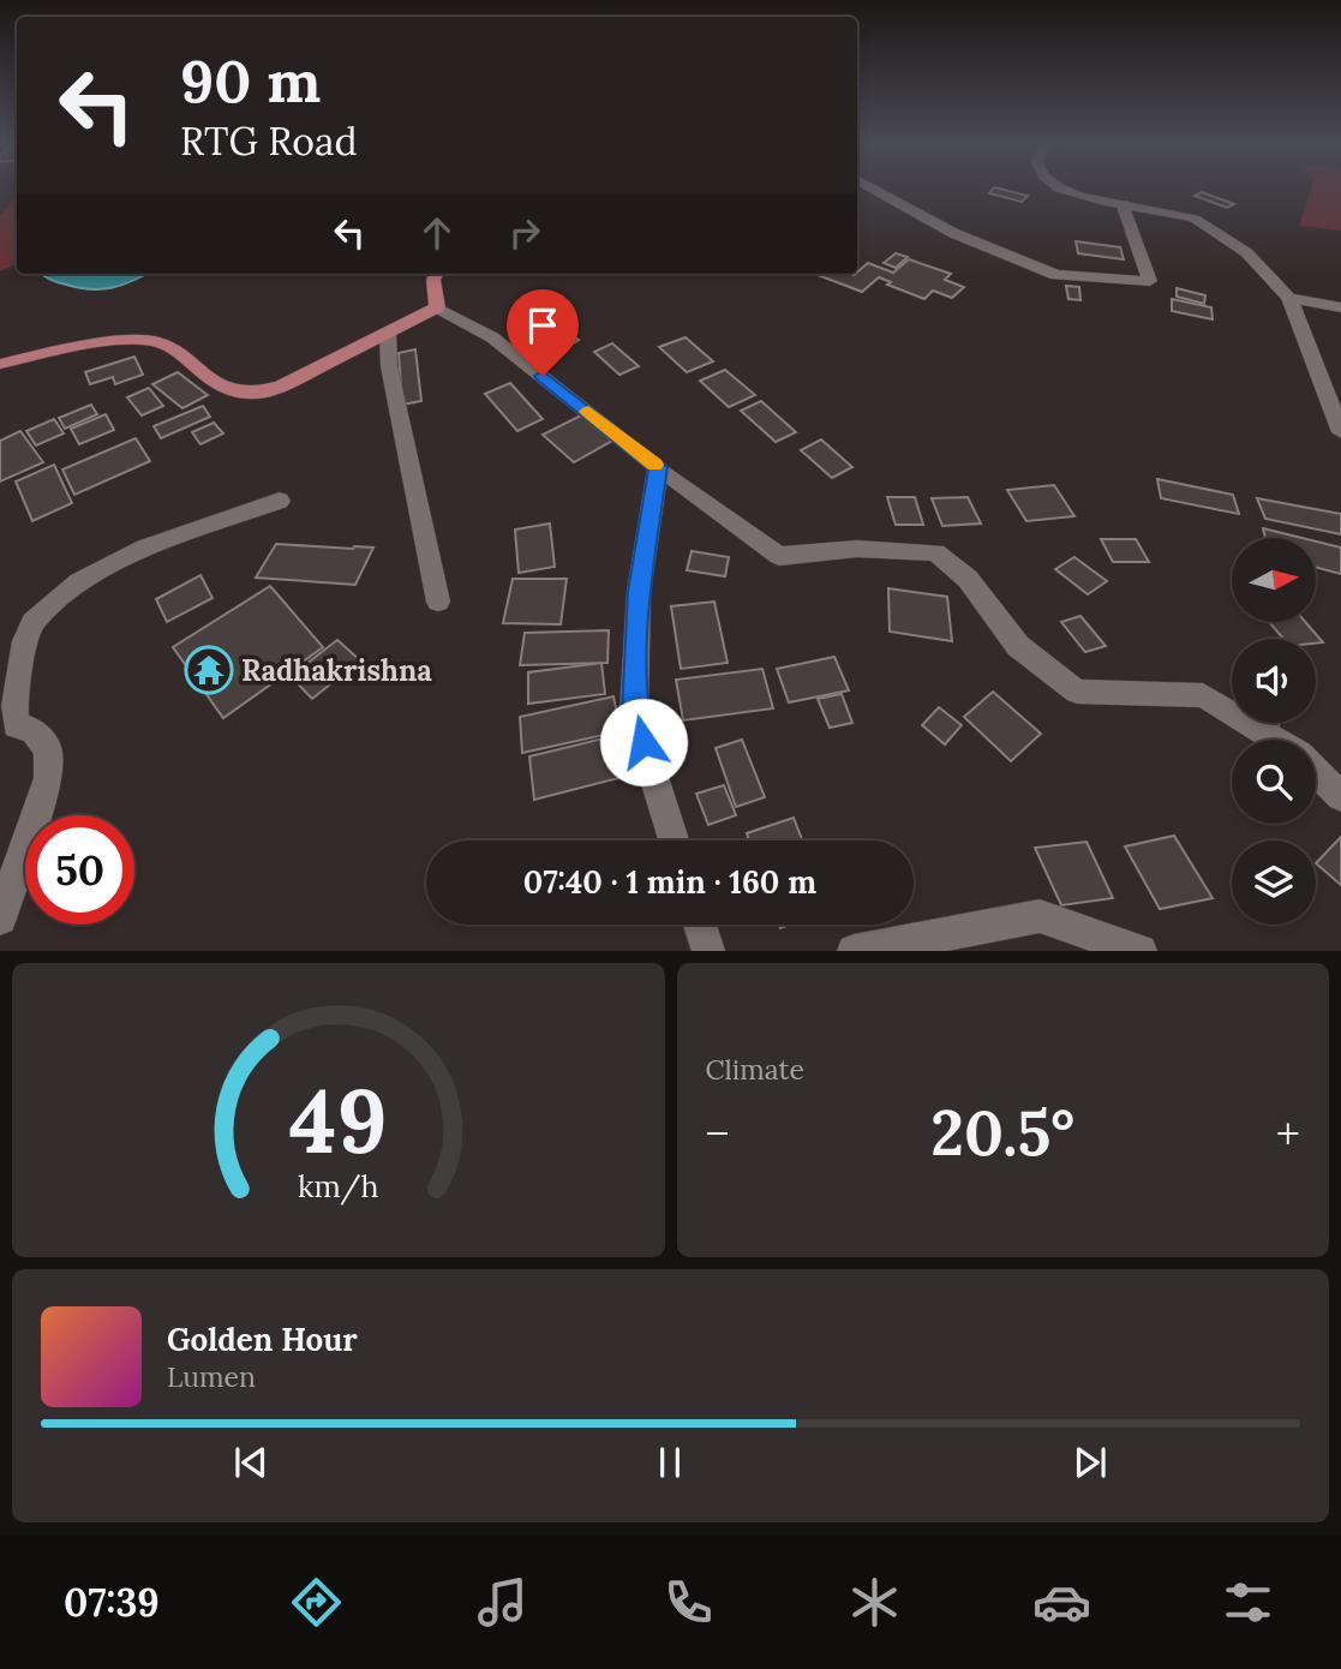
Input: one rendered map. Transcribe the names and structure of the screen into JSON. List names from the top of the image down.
{
  "places": {
    "temple": ["Radhakrishna"]
  },
  "north": "right",
  "page": {
    "turn": ["90 m", "RTG Road"],
    "limit": "50",
    "trip": "07:40 · 1 min · 160 m",
    "tile": "Climate",
    "heat": ["−", "20.5°", "+"],
    "song": ["Golden Hour", "Lumen"],
    "tabs": "07:39",
    "gauge": ["49", "km/h"]
  }
}
